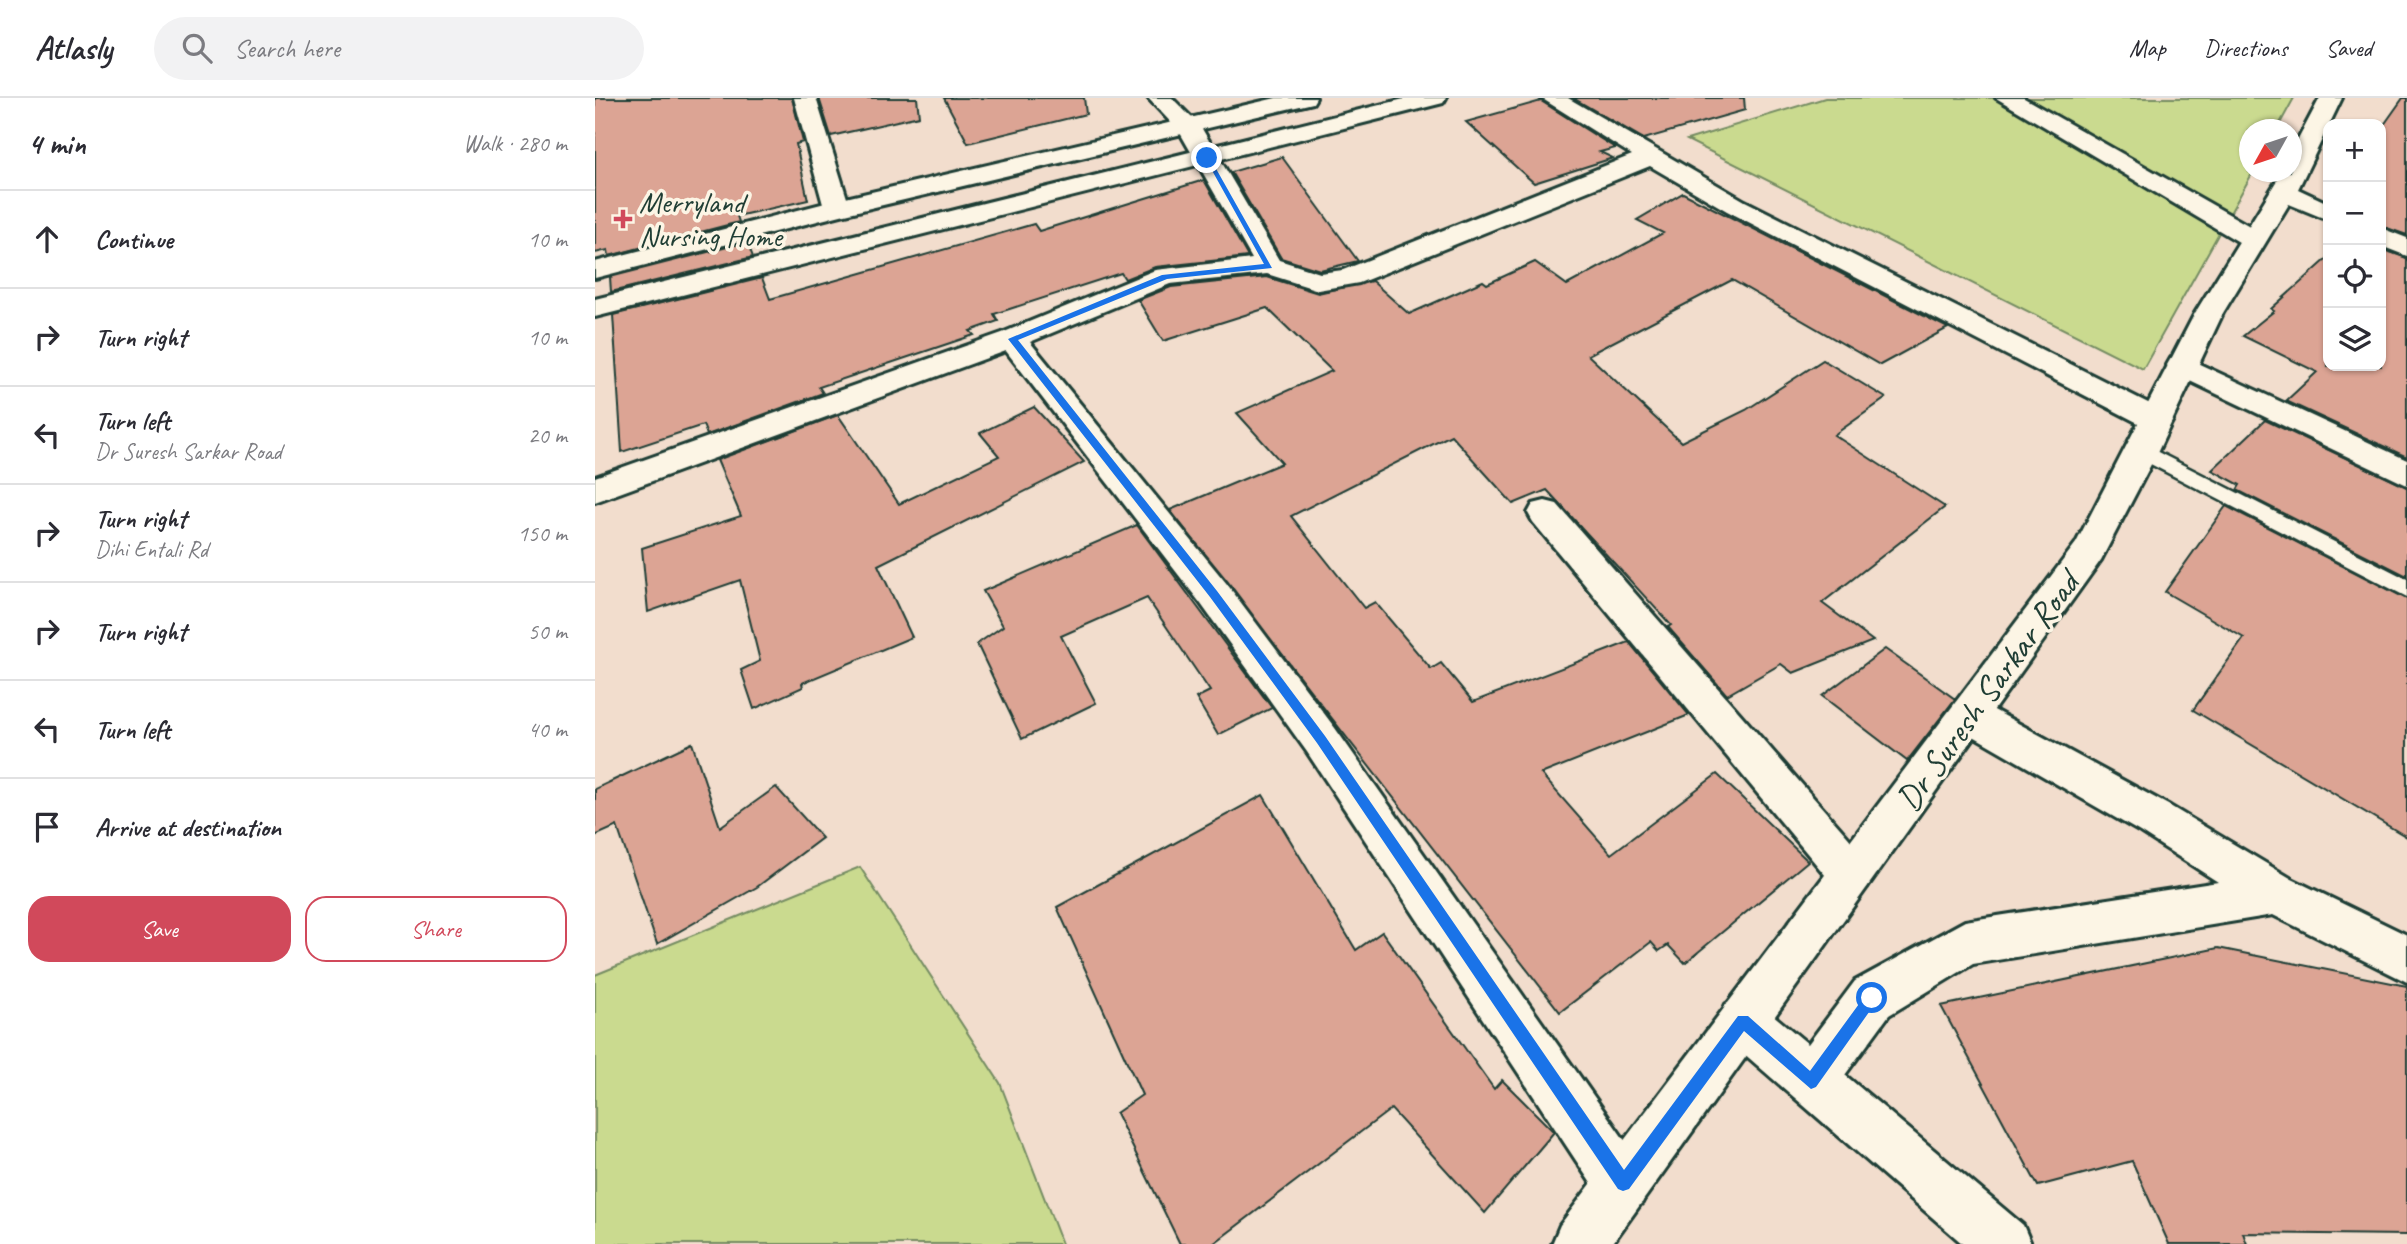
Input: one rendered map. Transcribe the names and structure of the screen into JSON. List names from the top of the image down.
{
  "streets": {
    "street": ["Dr Suresh Sarkar Road"]
  },
  "places": {
    "health": ["Merryland Nursing Home"]
  },
  "north": "bottom left",
  "page": {
    "header": "Atlasly",
    "search": "Search here",
    "nav": ["Map", "Directions", "Saved"],
    "heading": ["4 min", "Walk · 280 m"],
    "map_buttons": ["+", "−"],
    "list": [
      ["Continue", "10 m"],
      ["Turn right", "10 m"],
      ["Turn left", "Dr Suresh Sarkar Road", "20 m"],
      ["Turn right", "Dihi Entali Rd", "150 m"],
      ["Turn right", "50 m"],
      ["Turn left", "40 m"],
      "Arrive at destination"
    ],
    "buttons": ["Save", "Share"]
  }
}
